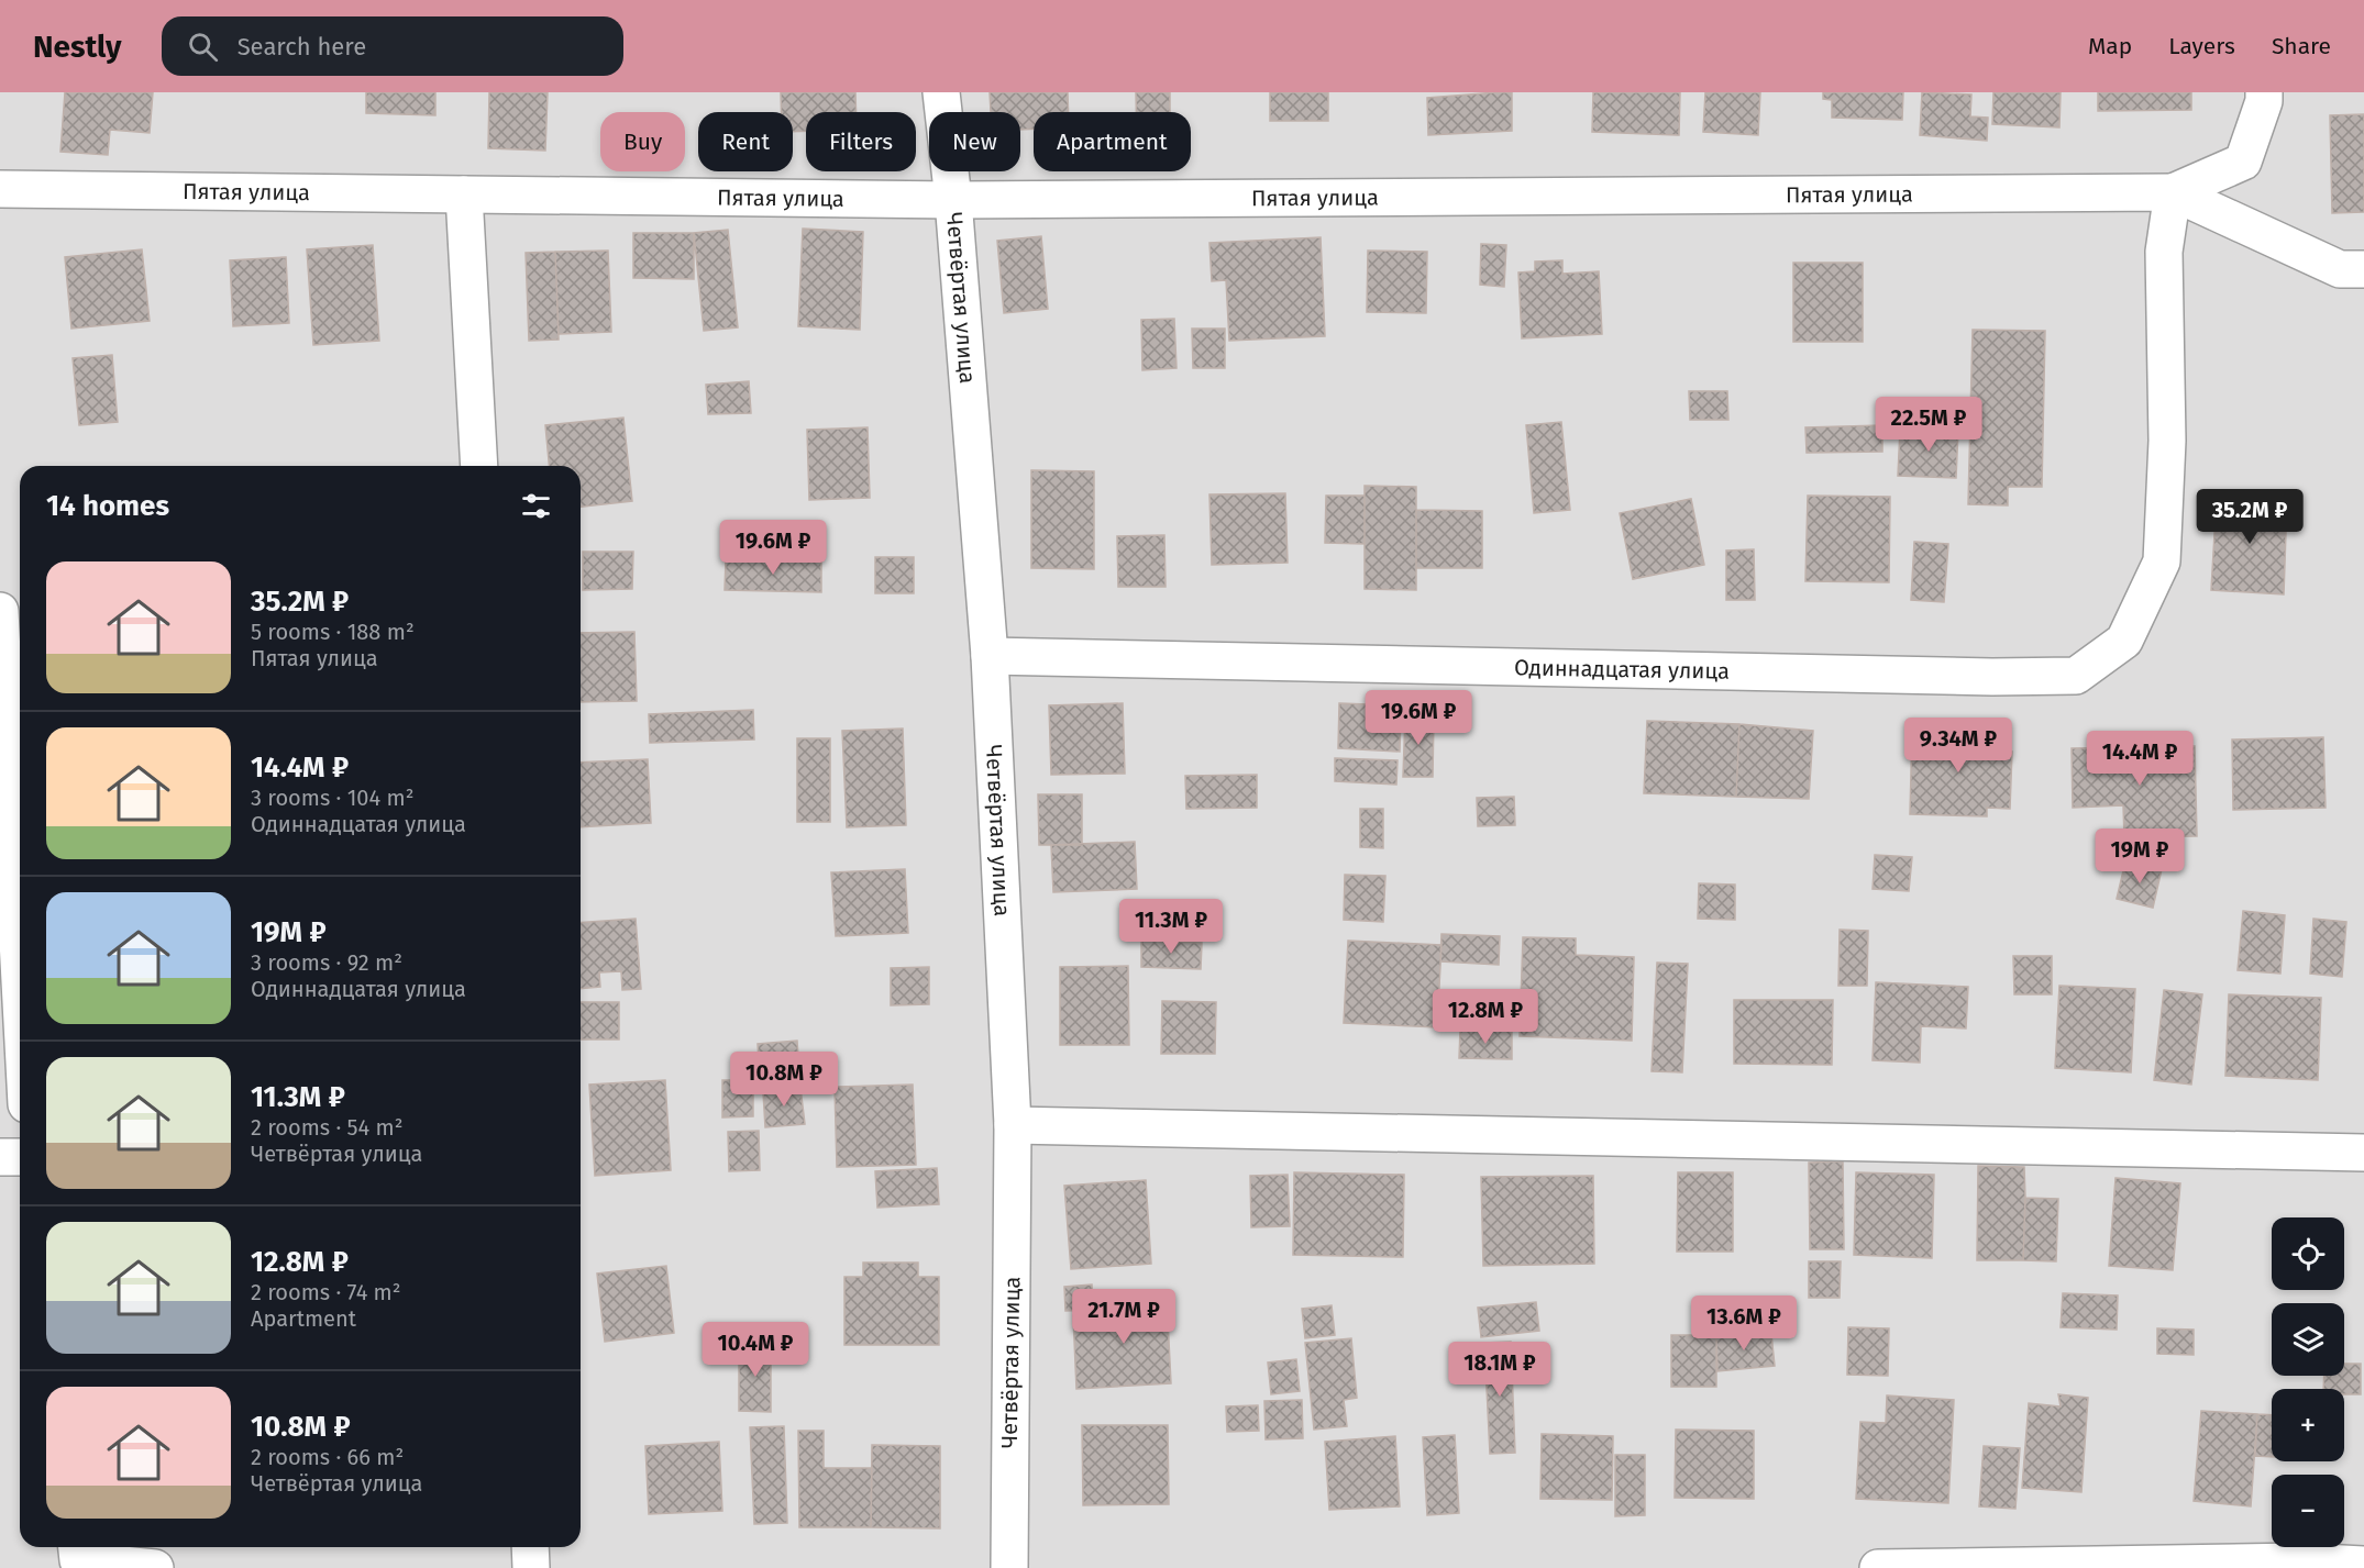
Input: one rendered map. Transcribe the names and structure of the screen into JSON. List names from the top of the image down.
{
  "streets": {
    "street": ["Пятая улица", "Четвёртая улица", "Одиннадцатая улица"]
  },
  "crossings": [
    ["Пятая улица", "Четвёртая улица"],
    ["Пятая улица", "Одиннадцатая улица"],
    ["Четвёртая улица", "Одиннадцатая улица"]
  ],
  "page": {
    "header": "Nestly",
    "search": "Search here",
    "nav": ["Map", "Layers", "Share"],
    "chip": [
      "Buy",
      "Rent",
      "Filters",
      "New",
      "Apartment"
    ],
    "price": [
      "22.5M ₽",
      "35.2M ₽",
      "19.6M ₽",
      "19.6M ₽",
      "9.34M ₽",
      "14.4M ₽",
      "19M ₽",
      "11.3M ₽",
      "12.8M ₽",
      "10.8M ₽",
      "21.7M ₽",
      "13.6M ₽",
      "10.4M ₽",
      "18.1M ₽"
    ],
    "heading": "14 homes",
    "list": [
      {
        "name": "35.2M ₽",
        "note": "5 rooms · 188 m² · Пятая улица"
      },
      {
        "name": "14.4M ₽",
        "note": "3 rooms · 104 m² · Одиннадцатая улица"
      },
      {
        "name": "19M ₽",
        "note": "3 rooms · 92 m² · Одиннадцатая улица"
      },
      {
        "name": "11.3M ₽",
        "note": "2 rooms · 54 m² · Четвёртая улица"
      },
      {
        "name": "12.8M ₽",
        "note": "2 rooms · 74 m² · Apartment"
      },
      {
        "name": "10.8M ₽",
        "note": "2 rooms · 66 m² · Четвёртая улица"
      }
    ],
    "map_buttons": ["+", "−"]
  }
}
